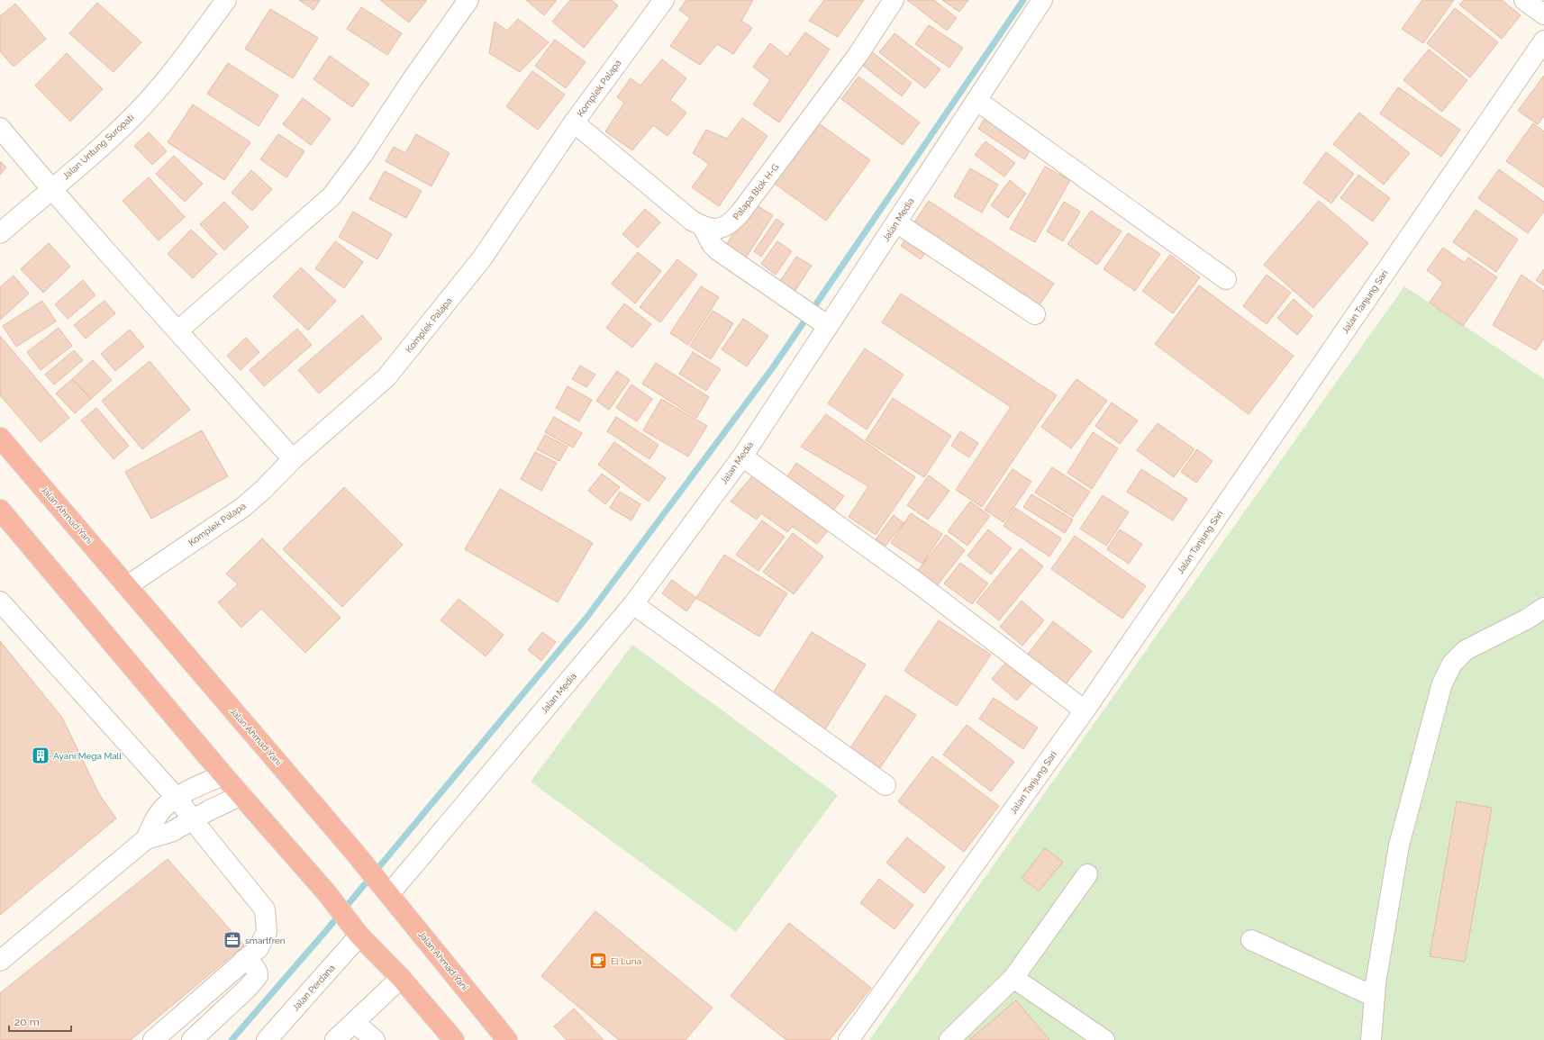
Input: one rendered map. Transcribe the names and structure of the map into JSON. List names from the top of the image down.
{
  "streets": {
    "highway": ["Jalan Ahmad Yani"],
    "street": [
      "Komplek Palapa",
      "Jalan Untung Suropati",
      "Palapa Blok H-G",
      "Jalan Media",
      "Jalan Tanjung Sari",
      "Jalan Perdana"
    ]
  },
  "crossings": [
    ["Komplek Palapa", "Palapa Blok H-G"],
    ["Komplek Palapa", "Jalan Ahmad Yani"],
    ["Jalan Media", "Jalan Ahmad Yani"]
  ],
  "places": {
    "building": ["Ayani Mega Mall"],
    "office": ["smartfren"],
    "cafe": ["El Luna"]
  },
  "scale_bar": "20 m"
}
